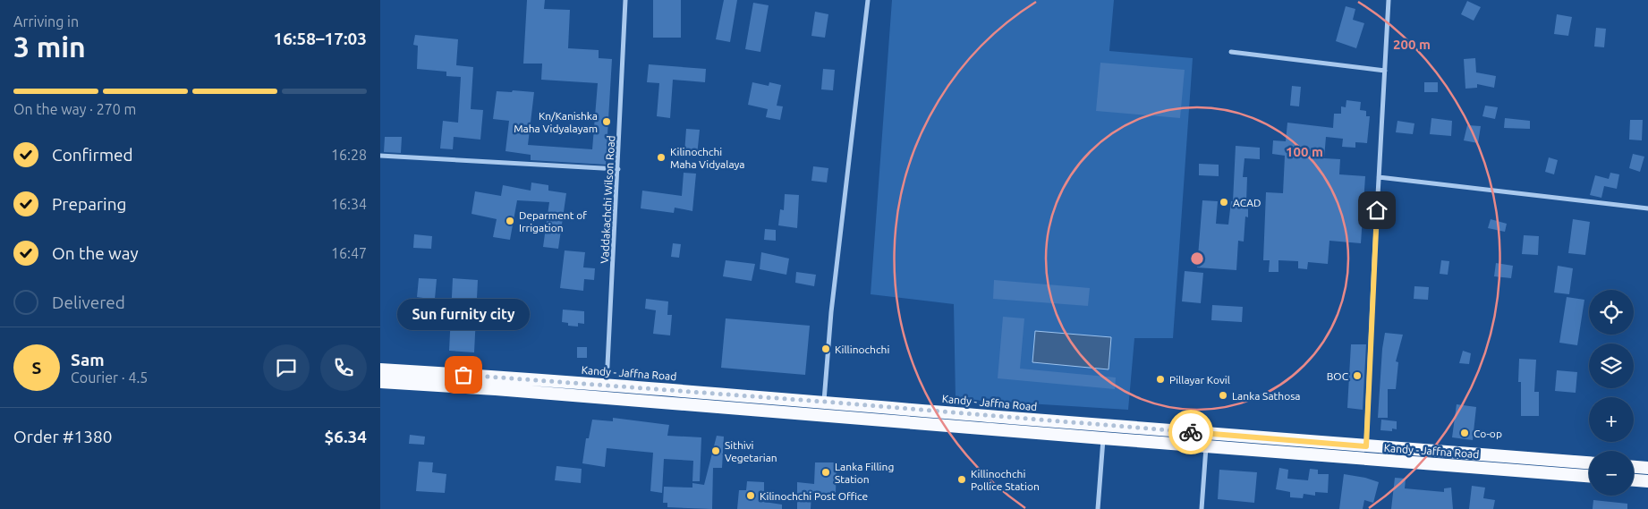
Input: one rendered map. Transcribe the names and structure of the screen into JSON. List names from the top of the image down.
{
  "streets": {
    "highway": ["Kandy - Jaffna Road"],
    "street": ["Vaddakachchi Wilson Road"]
  },
  "crossings": [
    ["Vaddakachchi Wilson Road", "Kandy - Jaffna Road"]
  ],
  "places": [
    "Kn/Kanishka Maha Vidyalayam",
    "Kilinochchi Maha Vidyalaya",
    "ACAD",
    "Deparment of Irrigation",
    "Killinochchi",
    "Sun furnity city",
    "BOC",
    "Pillayar Kovil",
    "Lanka Sathosa",
    "Co-op",
    "Sithivi Vegetarian",
    "Lanka Filling Station",
    "Killinochchi Pollice Station",
    "Kilinochchi Post Office"
  ],
  "page": {
    "heading": ["3 min", "Arriving in", "16:58–17:03"],
    "panel": [
      "Sam",
      "Courier · 4.5",
      "Order #1380",
      "$6.34"
    ],
    "bar": "On the way · 270 m",
    "list": [
      ["Confirmed", "16:28"],
      ["Preparing", "16:34"],
      ["On the way", "16:47"],
      "Delivered"
    ],
    "map_buttons": ["+", "−"],
    "bubble": "Sun furnity city",
    "round": "S"
  },
  "rings": ["200 m", "100 m"]
}
